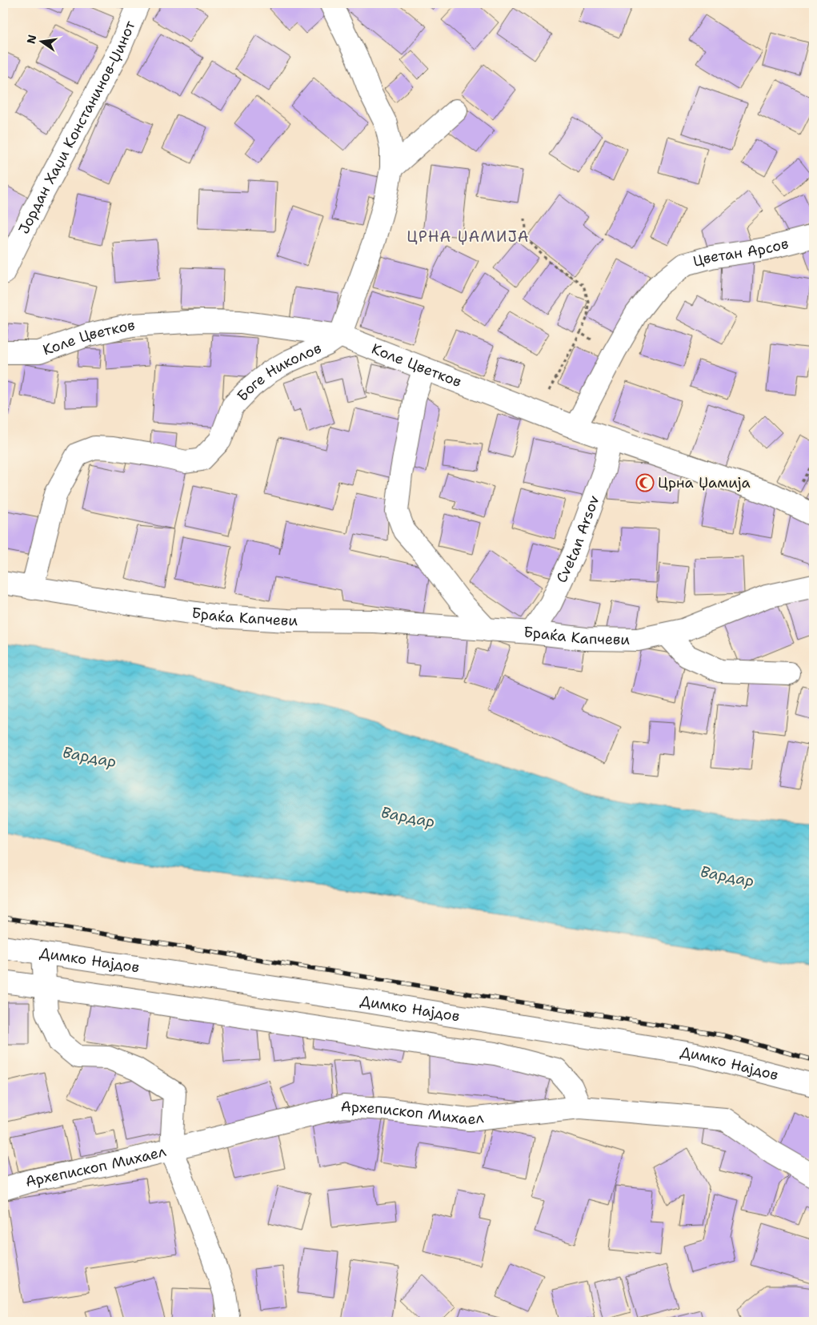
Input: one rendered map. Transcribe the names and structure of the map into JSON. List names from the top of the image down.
{
  "streets": {
    "street": [
      "Јордан Хаџи Констанинов-Џинот",
      "Цветан Арсов",
      "Коле Цветков",
      "Боге Николов",
      "Cvetan Arsov",
      "Браќа Капчеви",
      "Димко Најдов",
      "Архепископ Михаел"
    ]
  },
  "crossings": [
    ["Цветан Арсов", "Коле Цветков"],
    ["Коле Цветков", "Боге Николов"],
    ["Коле Цветков", "Cvetan Arsov"],
    ["Боге Николов", "Браќа Капчеви"],
    ["Cvetan Arsov", "Браќа Капчеви"]
  ],
  "districts": ["ЦРНА ЏАМИЈА"],
  "water": ["Вардар"],
  "places": {
    "mosque": ["Црна Џамија"]
  },
  "north": "left"
}
